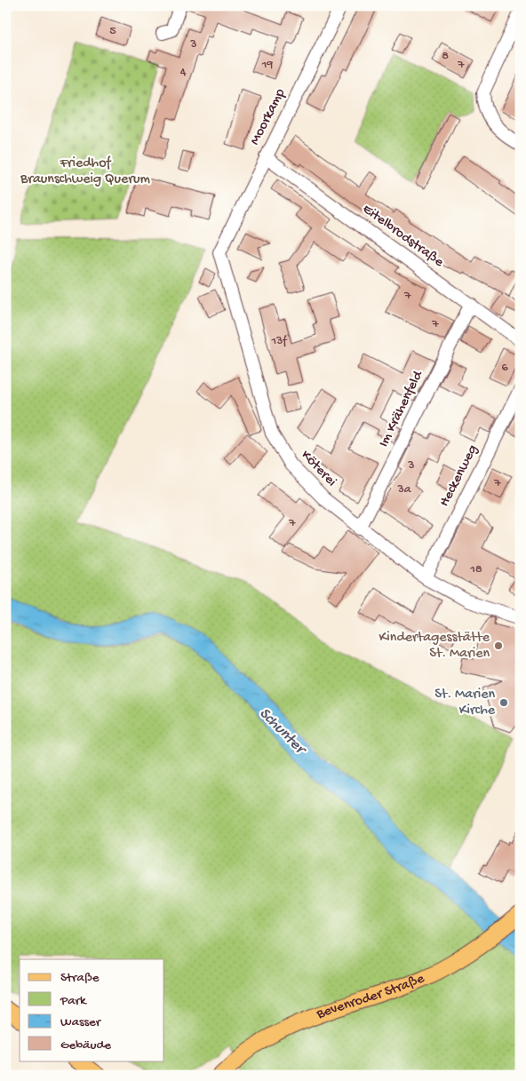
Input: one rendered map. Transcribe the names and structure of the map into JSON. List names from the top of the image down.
{
  "streets": {
    "main road": ["Bevenroder Straße"],
    "street": [
      "Moorkamp",
      "Eitelbrodstraße",
      "Im Krähenfeld",
      "Köterei",
      "Heckenweg"
    ]
  },
  "crossings": [
    ["Moorkamp", "Eitelbrodstraße"],
    ["Moorkamp", "Köterei"],
    ["Eitelbrodstraße", "Im Krähenfeld"],
    ["Im Krähenfeld", "Köterei"],
    ["Köterei", "Heckenweg"]
  ],
  "water": ["Schunter"],
  "parks": ["Friedhof Braunschweig Querum"],
  "places": ["Kindertagesstätte St. Marien", "St. Marien Kirche"],
  "house_numbers": [
    "5",
    "3",
    "8",
    "19",
    "7",
    "4",
    "7",
    "7",
    "13f",
    "6",
    "3",
    "7",
    "3a",
    "7",
    "18"
  ],
  "legend": [
    "Straße",
    "Park",
    "Wasser",
    "Gebäude"
  ]
}
